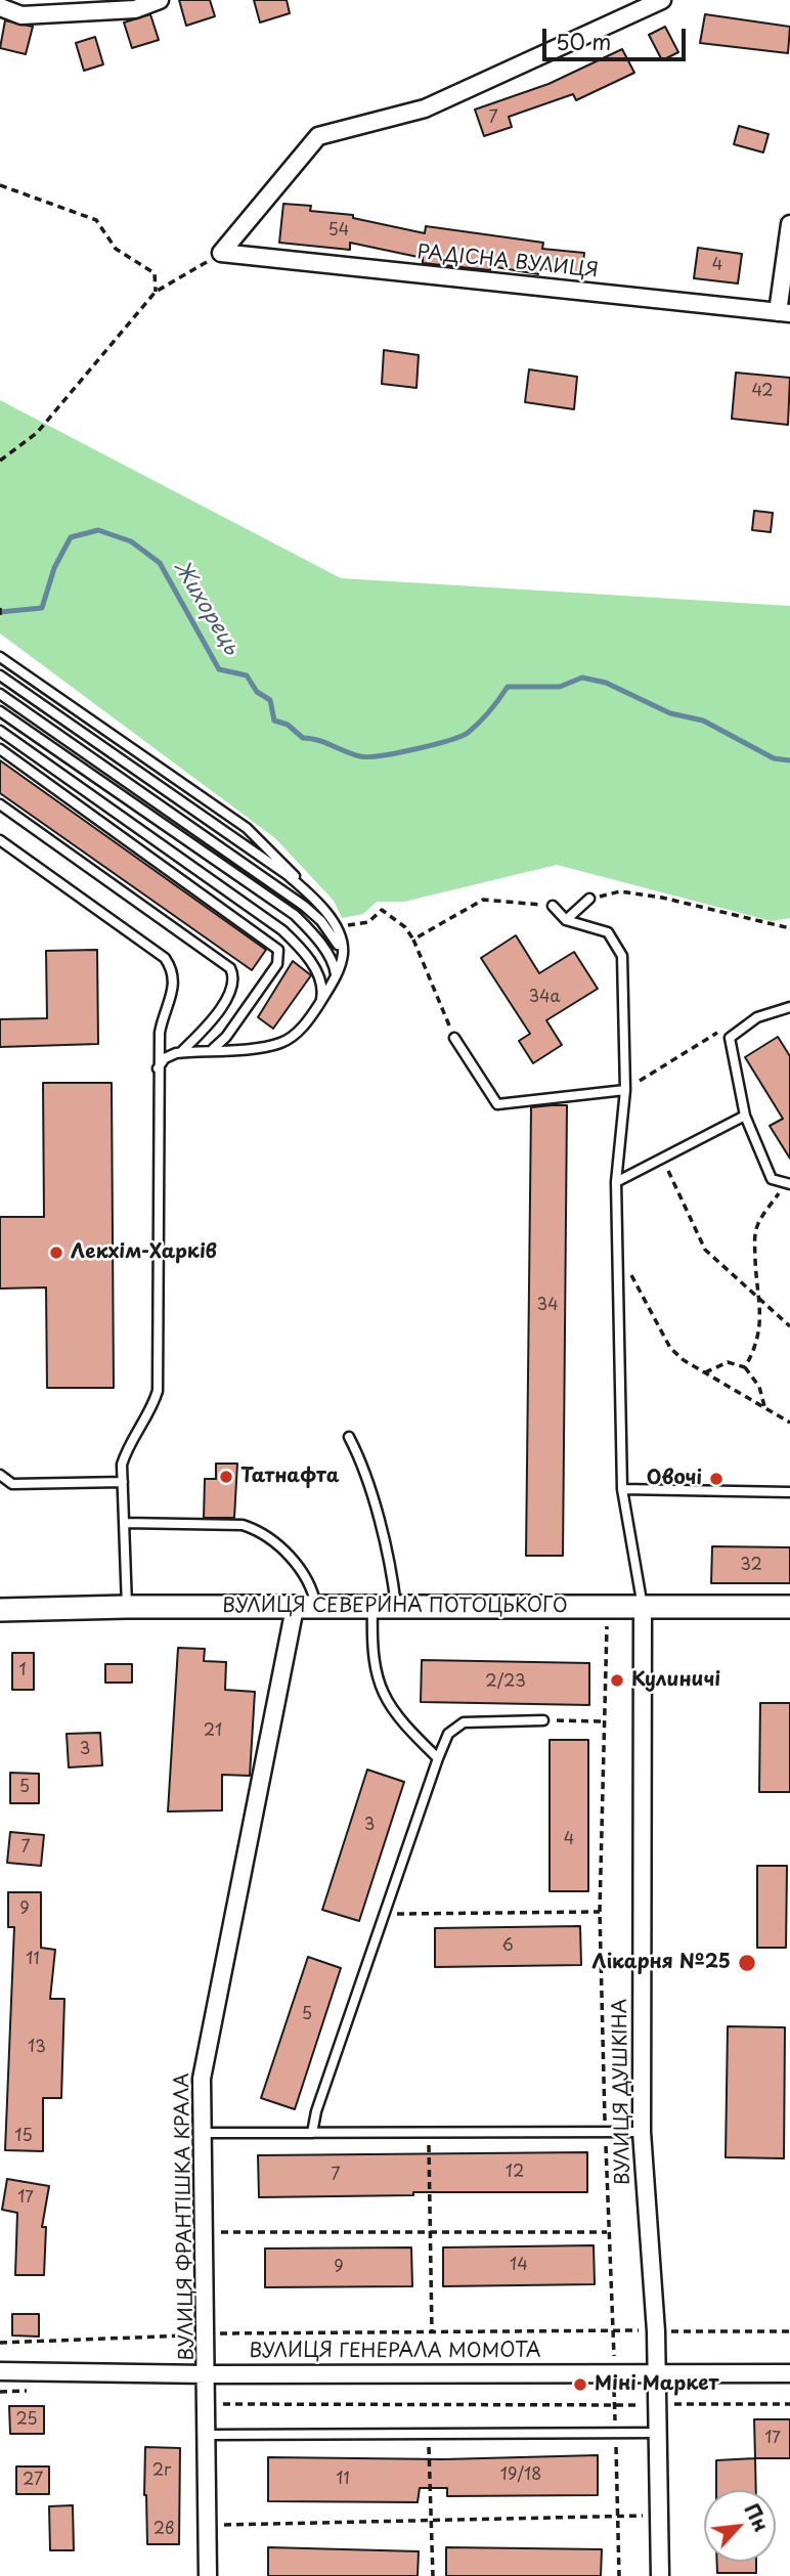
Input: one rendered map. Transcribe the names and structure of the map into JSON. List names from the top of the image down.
{
  "streets": {
    "street": [
      "РАДІСНА ВУЛИЦЯ",
      "ВУЛИЦЯ СЕВЕРИНА ПОТОЦЬКОГО",
      "ВУЛИЦЯ ДУШКІНА",
      "ВУЛИЦЯ ФРАНТІШКА КРАЛА",
      "ВУЛИЦЯ ГЕНЕРАЛА МОМОТА"
    ]
  },
  "crossings": [
    ["ВУЛИЦЯ СЕВЕРИНА ПОТОЦЬКОГО", "ВУЛИЦЯ ДУШКІНА"],
    ["ВУЛИЦЯ СЕВЕРИНА ПОТОЦЬКОГО", "ВУЛИЦЯ ФРАНТІШКА КРАЛА"],
    ["ВУЛИЦЯ ДУШКІНА", "ВУЛИЦЯ ГЕНЕРАЛА МОМОТА"],
    ["ВУЛИЦЯ ФРАНТІШКА КРАЛА", "ВУЛИЦЯ ГЕНЕРАЛА МОМОТА"]
  ],
  "water": ["Жихорець"],
  "places": [
    "Лекхім-Харків",
    "Татнафта",
    "Овочі",
    "Кулиничі",
    "Лікарня №25",
    "Міні Маркет"
  ],
  "house_numbers": [
    "7",
    "54",
    "4",
    "42",
    "34а",
    "34",
    "32",
    "1",
    "2/23",
    "21",
    "3",
    "5",
    "3",
    "4",
    "7",
    "9",
    "6",
    "11",
    "5",
    "13",
    "15",
    "12",
    "7",
    "17",
    "14",
    "9",
    "25",
    "17",
    "2г",
    "19/18",
    "11",
    "27",
    "2в"
  ],
  "scale_bar": "50 m",
  "north": "top right"
}
